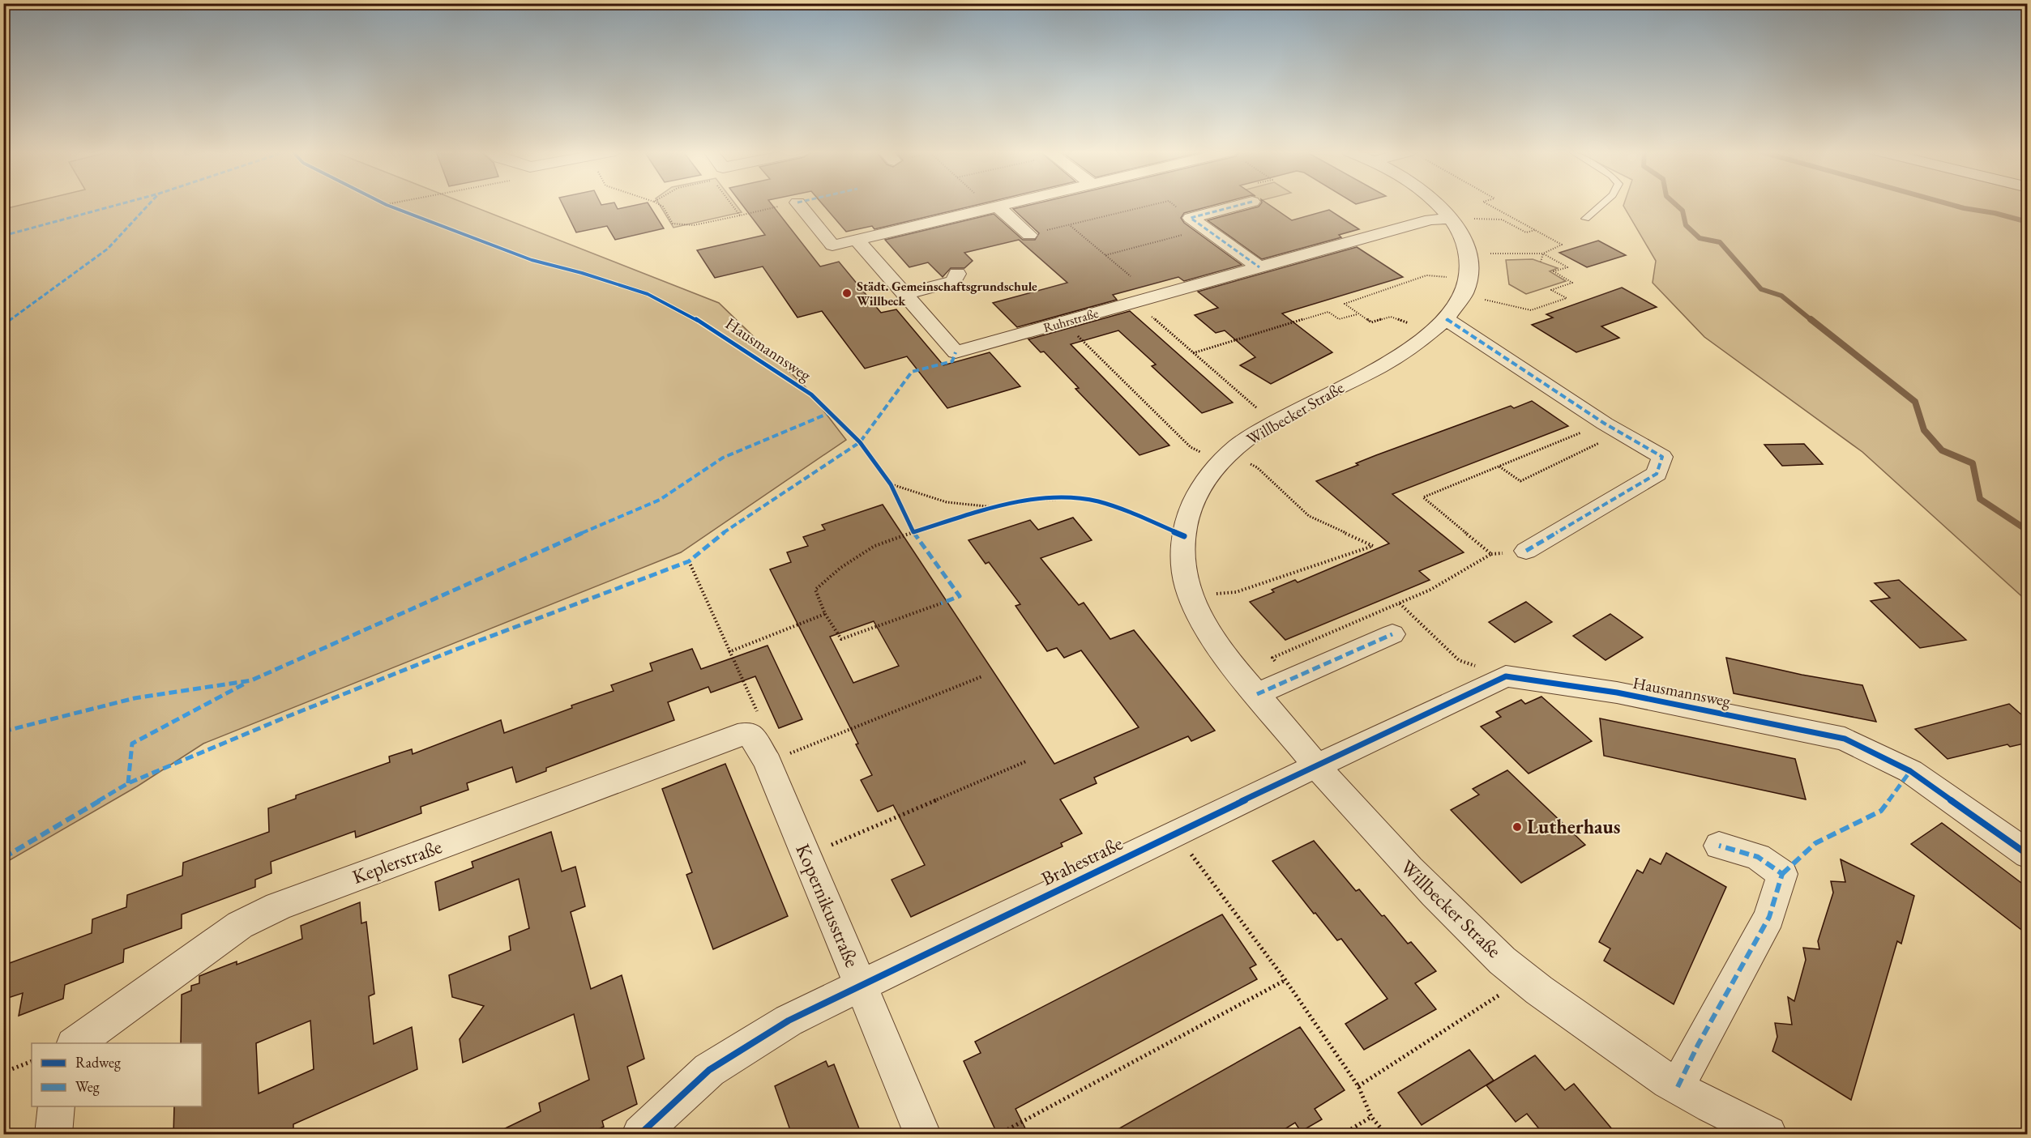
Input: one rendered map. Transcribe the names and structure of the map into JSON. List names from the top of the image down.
{
  "streets": {
    "street": [
      "Ruhrstraße",
      "Hausmannsweg",
      "Willbecker Straße",
      "Brahestraße",
      "Keplerstraße",
      "Kopernikusstraße"
    ]
  },
  "crossings": [
    ["Hausmannsweg", "Willbecker Straße"],
    ["Hausmannsweg", "Brahestraße"],
    ["Willbecker Straße", "Brahestraße"],
    ["Brahestraße", "Kopernikusstraße"],
    ["Keplerstraße", "Kopernikusstraße"]
  ],
  "places": ["Städt. Gemeinschaftsgrundschule Willbeck", "Lutherhaus"],
  "legend": ["Radweg", "Weg"]
}
